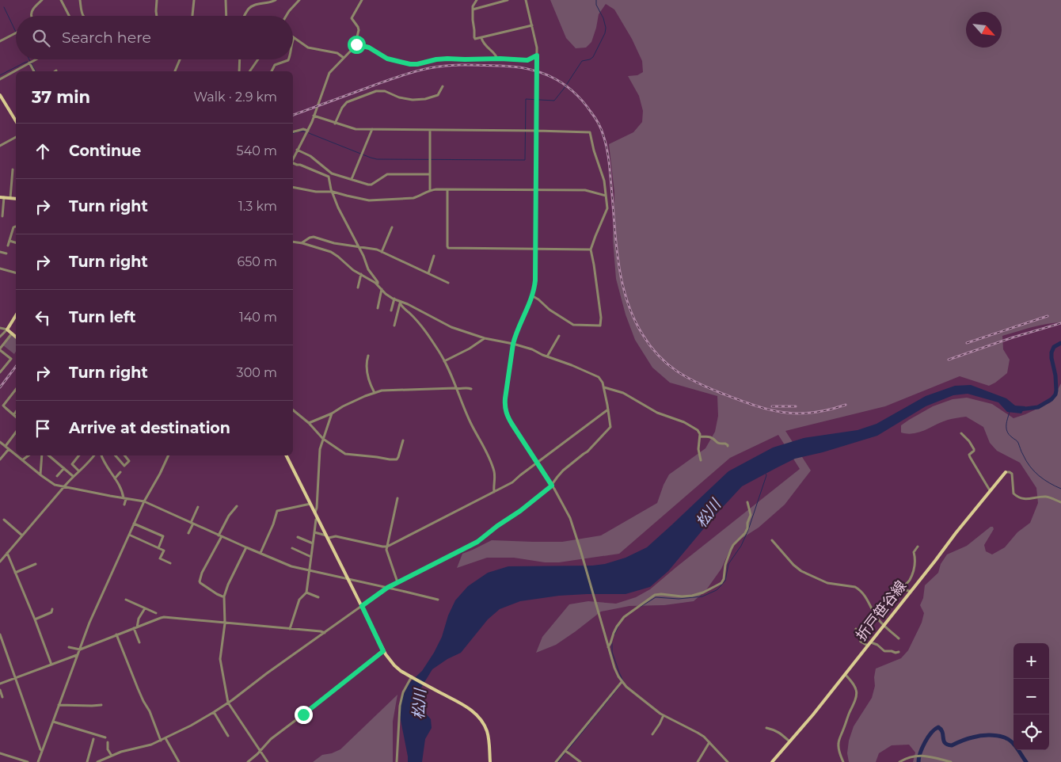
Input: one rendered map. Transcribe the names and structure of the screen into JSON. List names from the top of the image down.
{
  "streets": {
    "main road": ["折戸笹谷線"]
  },
  "water": ["松川"],
  "north": "bottom right",
  "page": {
    "search": "Search here",
    "heading": ["37 min", "Walk · 2.9 km"],
    "list": [
      ["Continue", "540 m"],
      ["Turn right", "1.3 km"],
      ["Turn right", "650 m"],
      ["Turn left", "140 m"],
      ["Turn right", "300 m"],
      "Arrive at destination"
    ],
    "map_buttons": ["+", "−"]
  }
}
